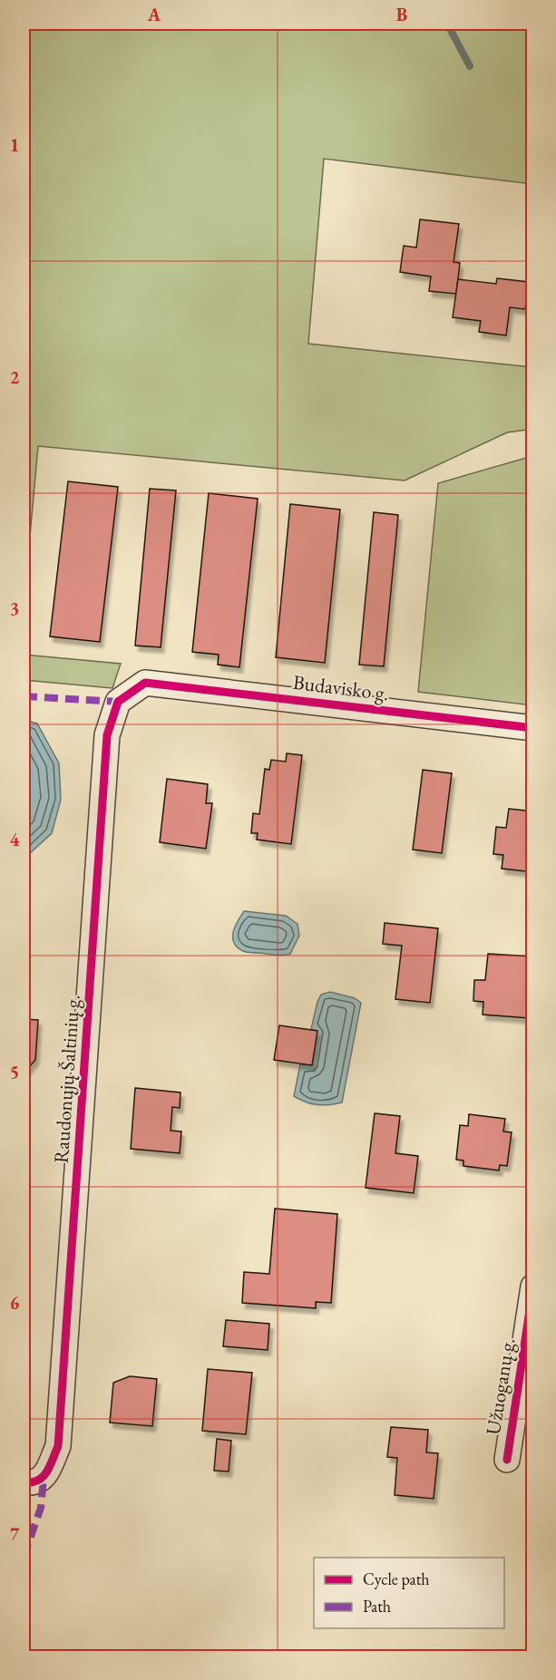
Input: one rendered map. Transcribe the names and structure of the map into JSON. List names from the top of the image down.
{
  "streets": {
    "street": ["Budavisko g.", "Raudonųjų Šaltinių g.", "Užuoganų g."]
  },
  "crossings": [
    ["Budavisko g.", "Raudonųjų Šaltinių g."]
  ],
  "legend": ["Cycle path", "Path"],
  "grid": {
    "columns": ["A", "B"],
    "rows": [
      "1",
      "2",
      "3",
      "4",
      "5",
      "6",
      "7"
    ]
  }
}
